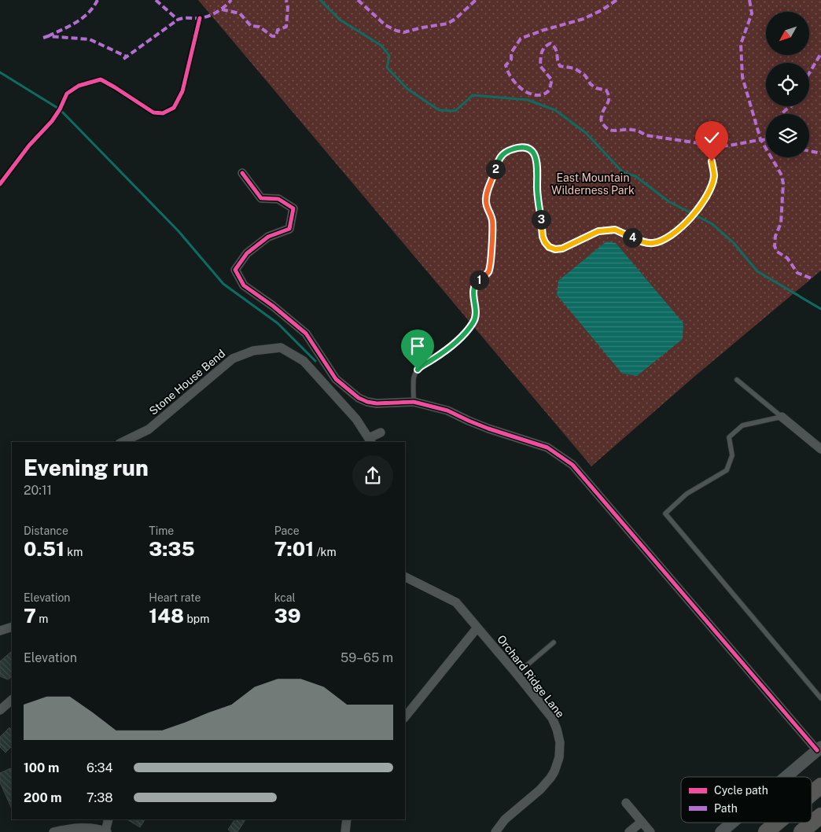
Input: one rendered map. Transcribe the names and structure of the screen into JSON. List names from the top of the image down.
{
  "streets": {
    "street": ["Stone House Bend", "Orchard Ridge Lane"]
  },
  "parks": ["East Mountain Wilderness Park"],
  "legend": ["Cycle path", "Path"],
  "north": "bottom left",
  "page": {
    "pins": [
      "2",
      "3",
      "4",
      "1"
    ],
    "heading": ["Evening run", "20:11"],
    "stats": [
      ["Distance", "0.51 km"],
      ["Time", "3:35"],
      ["Pace", "7:01 /km"],
      ["Elevation", "7 m"],
      ["Heart rate", "148 bpm"],
      ["kcal", "39"]
    ],
    "chart": ["Elevation", "59–65 m"],
    "list": [
      {
        "name": "100 m",
        "note": "6:34"
      },
      {
        "name": "200 m",
        "note": "7:38"
      }
    ]
  }
}
